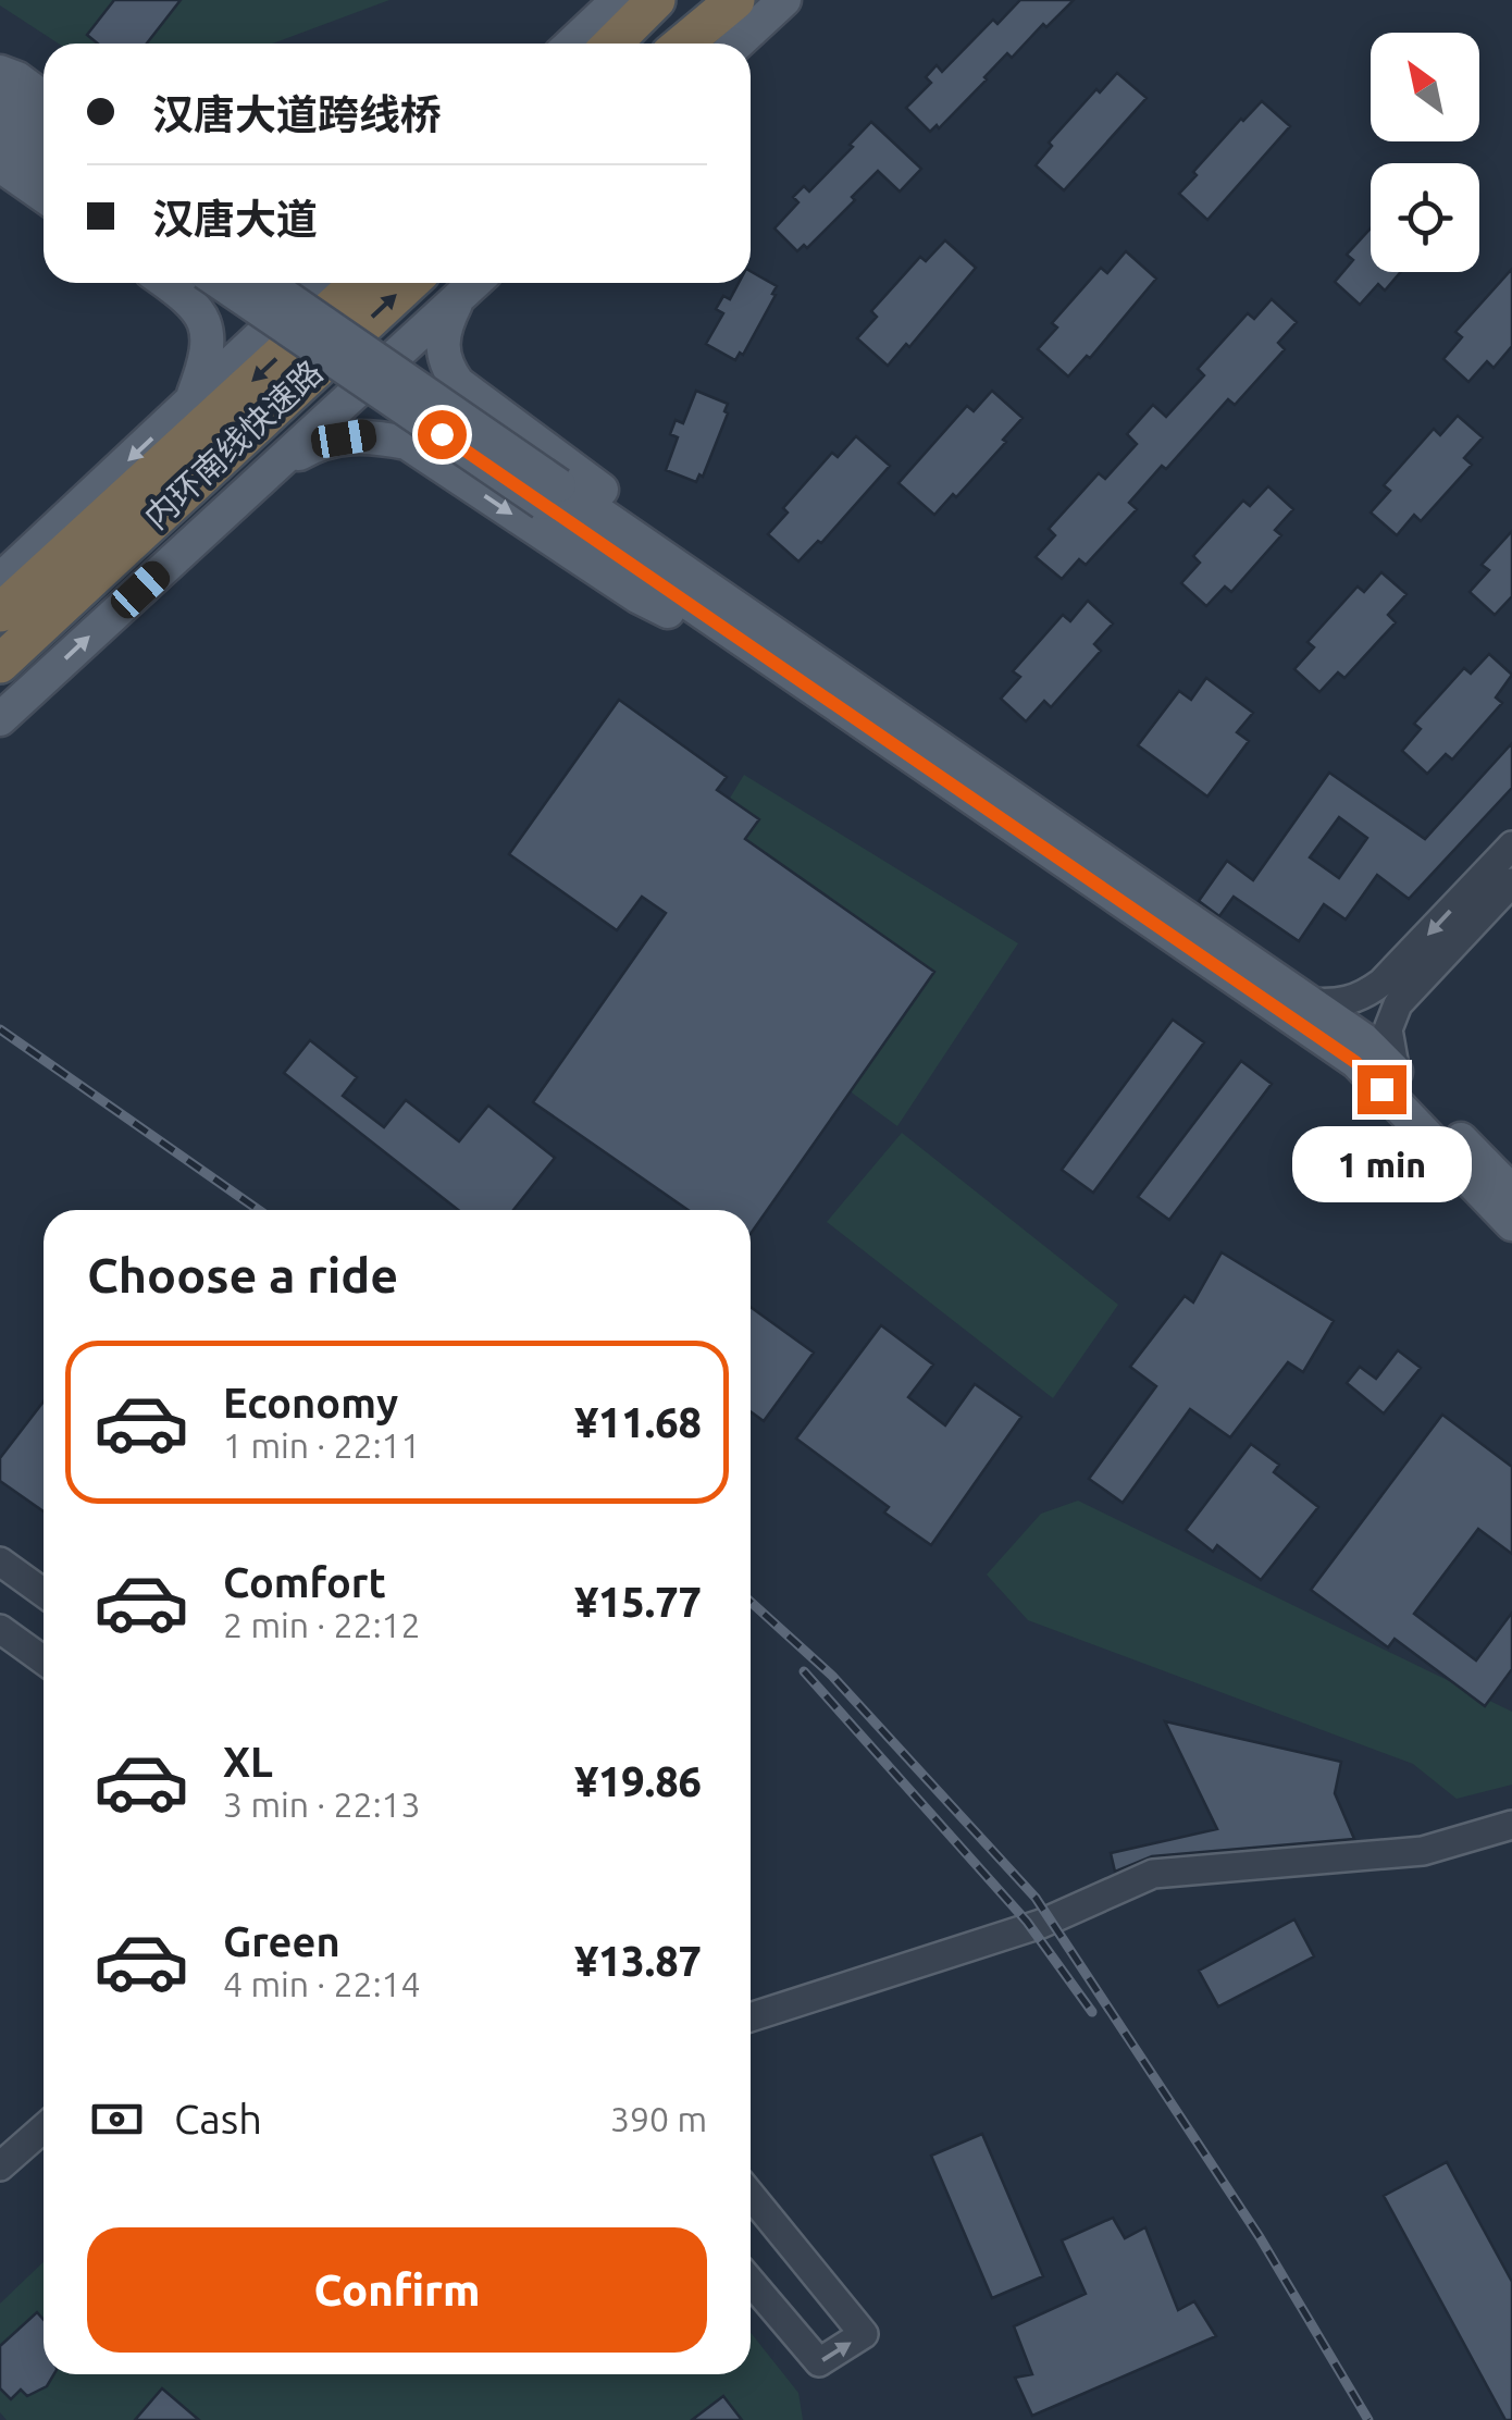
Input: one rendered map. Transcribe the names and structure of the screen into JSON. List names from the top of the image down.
{
  "streets": {
    "highway": ["内环南线快速路"]
  },
  "north": "top left",
  "page": {
    "banner": ["汉唐大道跨线桥", "汉唐大道"],
    "bubble": "1 min",
    "heading": "Choose a ride",
    "list": [
      {
        "name": "Economy",
        "note": "1 min · 22:11",
        "value": "¥11.68"
      },
      {
        "name": "Comfort",
        "note": "2 min · 22:12",
        "value": "¥15.77"
      },
      {
        "name": "XL",
        "note": "3 min · 22:13",
        "value": "¥19.86"
      },
      {
        "name": "Green",
        "note": "4 min · 22:14",
        "value": "¥13.87"
      }
    ],
    "pay": ["Cash", "390 m"],
    "buttons": "Confirm"
  }
}
